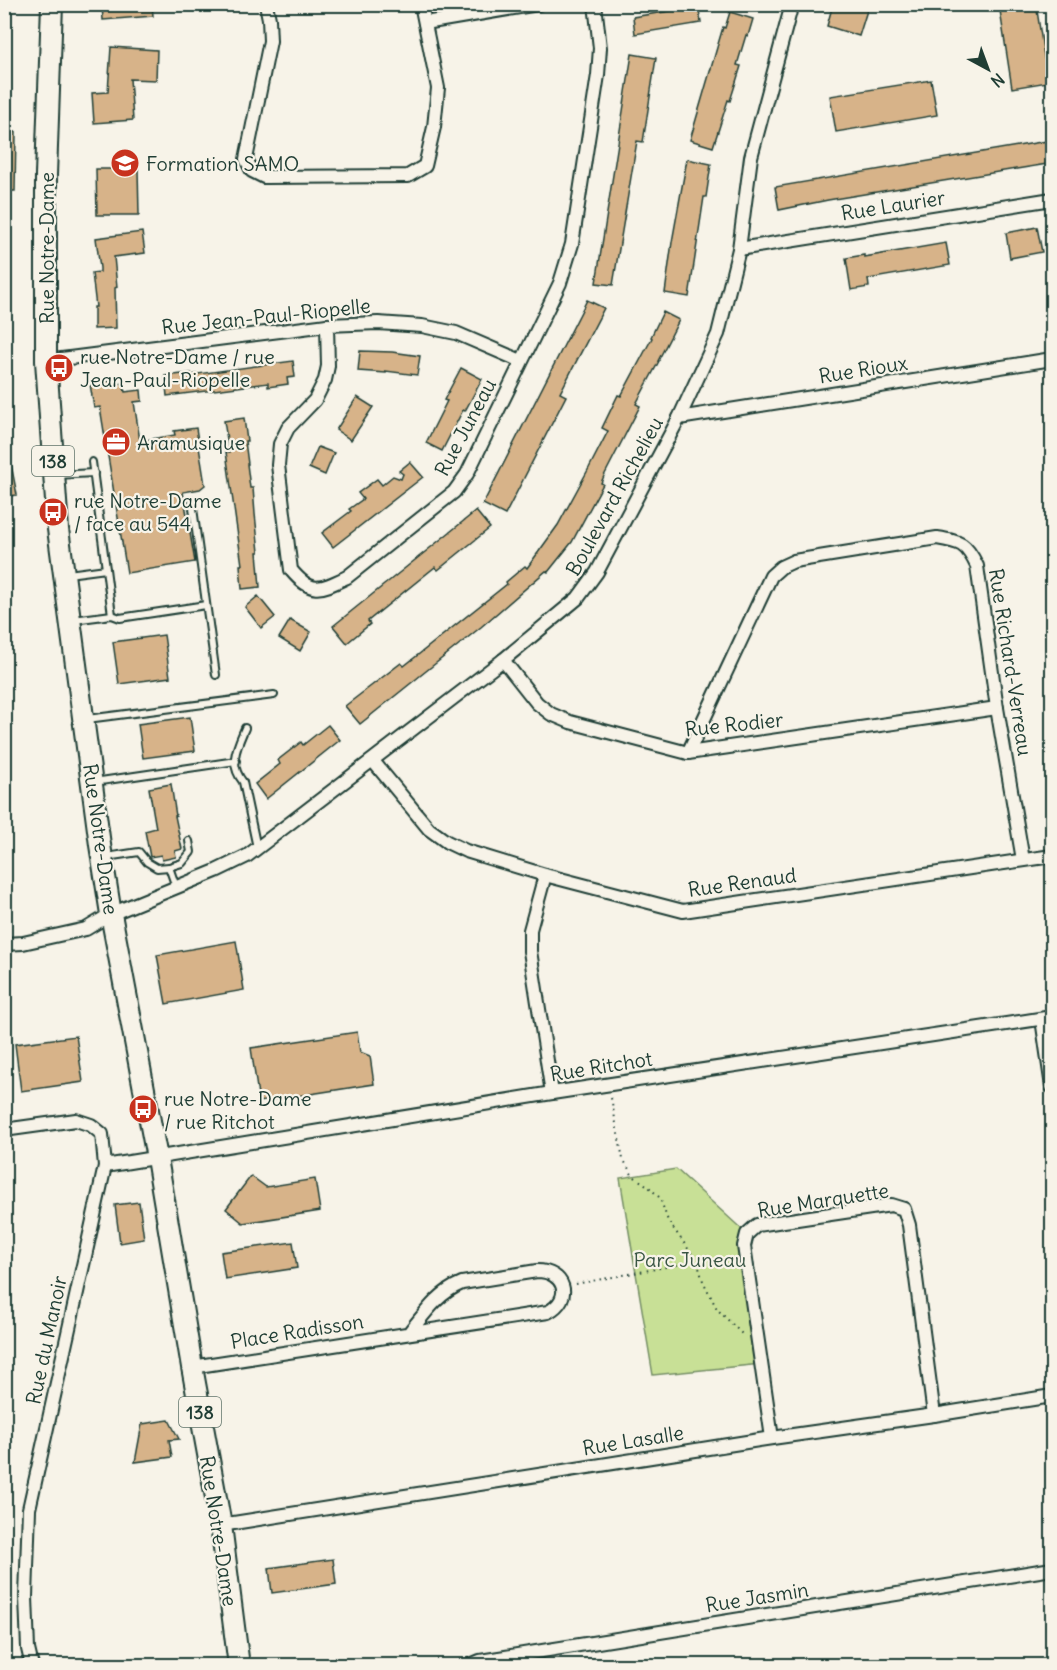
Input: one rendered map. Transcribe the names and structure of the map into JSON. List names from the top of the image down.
{
  "streets": {
    "main road": ["Rue Notre-Dame", "138"],
    "street": [
      "Rue Laurier",
      "Rue Jean-Paul-Riopelle",
      "Rue Rioux",
      "Rue Juneau",
      "Boulevard Richelieu",
      "Rue Richard-Verreau",
      "Rue Rodier",
      "Rue Renaud",
      "Rue Ritchot",
      "Rue Marquette",
      "Place Radisson",
      "Rue du Manoir",
      "Rue Lasalle",
      "Rue Jasmin"
    ]
  },
  "crossings": [
    ["Rue Laurier", "Boulevard Richelieu"],
    ["Rue Notre-Dame", "Rue Jean-Paul-Riopelle"],
    ["Rue Notre-Dame", "Boulevard Richelieu"],
    ["Rue Notre-Dame", "Rue Ritchot"],
    ["Rue Notre-Dame", "Place Radisson"],
    ["Rue Notre-Dame", "Rue Lasalle"],
    ["Rue Jean-Paul-Riopelle", "Rue Juneau"],
    ["Rue Rioux", "Boulevard Richelieu"],
    ["Boulevard Richelieu", "Rue Rodier"],
    ["Boulevard Richelieu", "Rue Renaud"],
    ["Rue Richard-Verreau", "Rue Rodier"],
    ["Rue Richard-Verreau", "Rue Renaud"],
    ["Rue Ritchot", "Rue du Manoir"],
    ["Rue Marquette", "Rue Lasalle"]
  ],
  "parks": ["Parc Juneau"],
  "places": {
    "school or university": ["Formation SAMO"],
    "bus stop": ["rue Notre-Dame / rue Jean-Paul-Riopelle", "rue Notre-Dame / face au 544", "rue Notre-Dame / rue Ritchot"],
    "office": ["Aramusique"]
  },
  "north": "bottom right"
}
